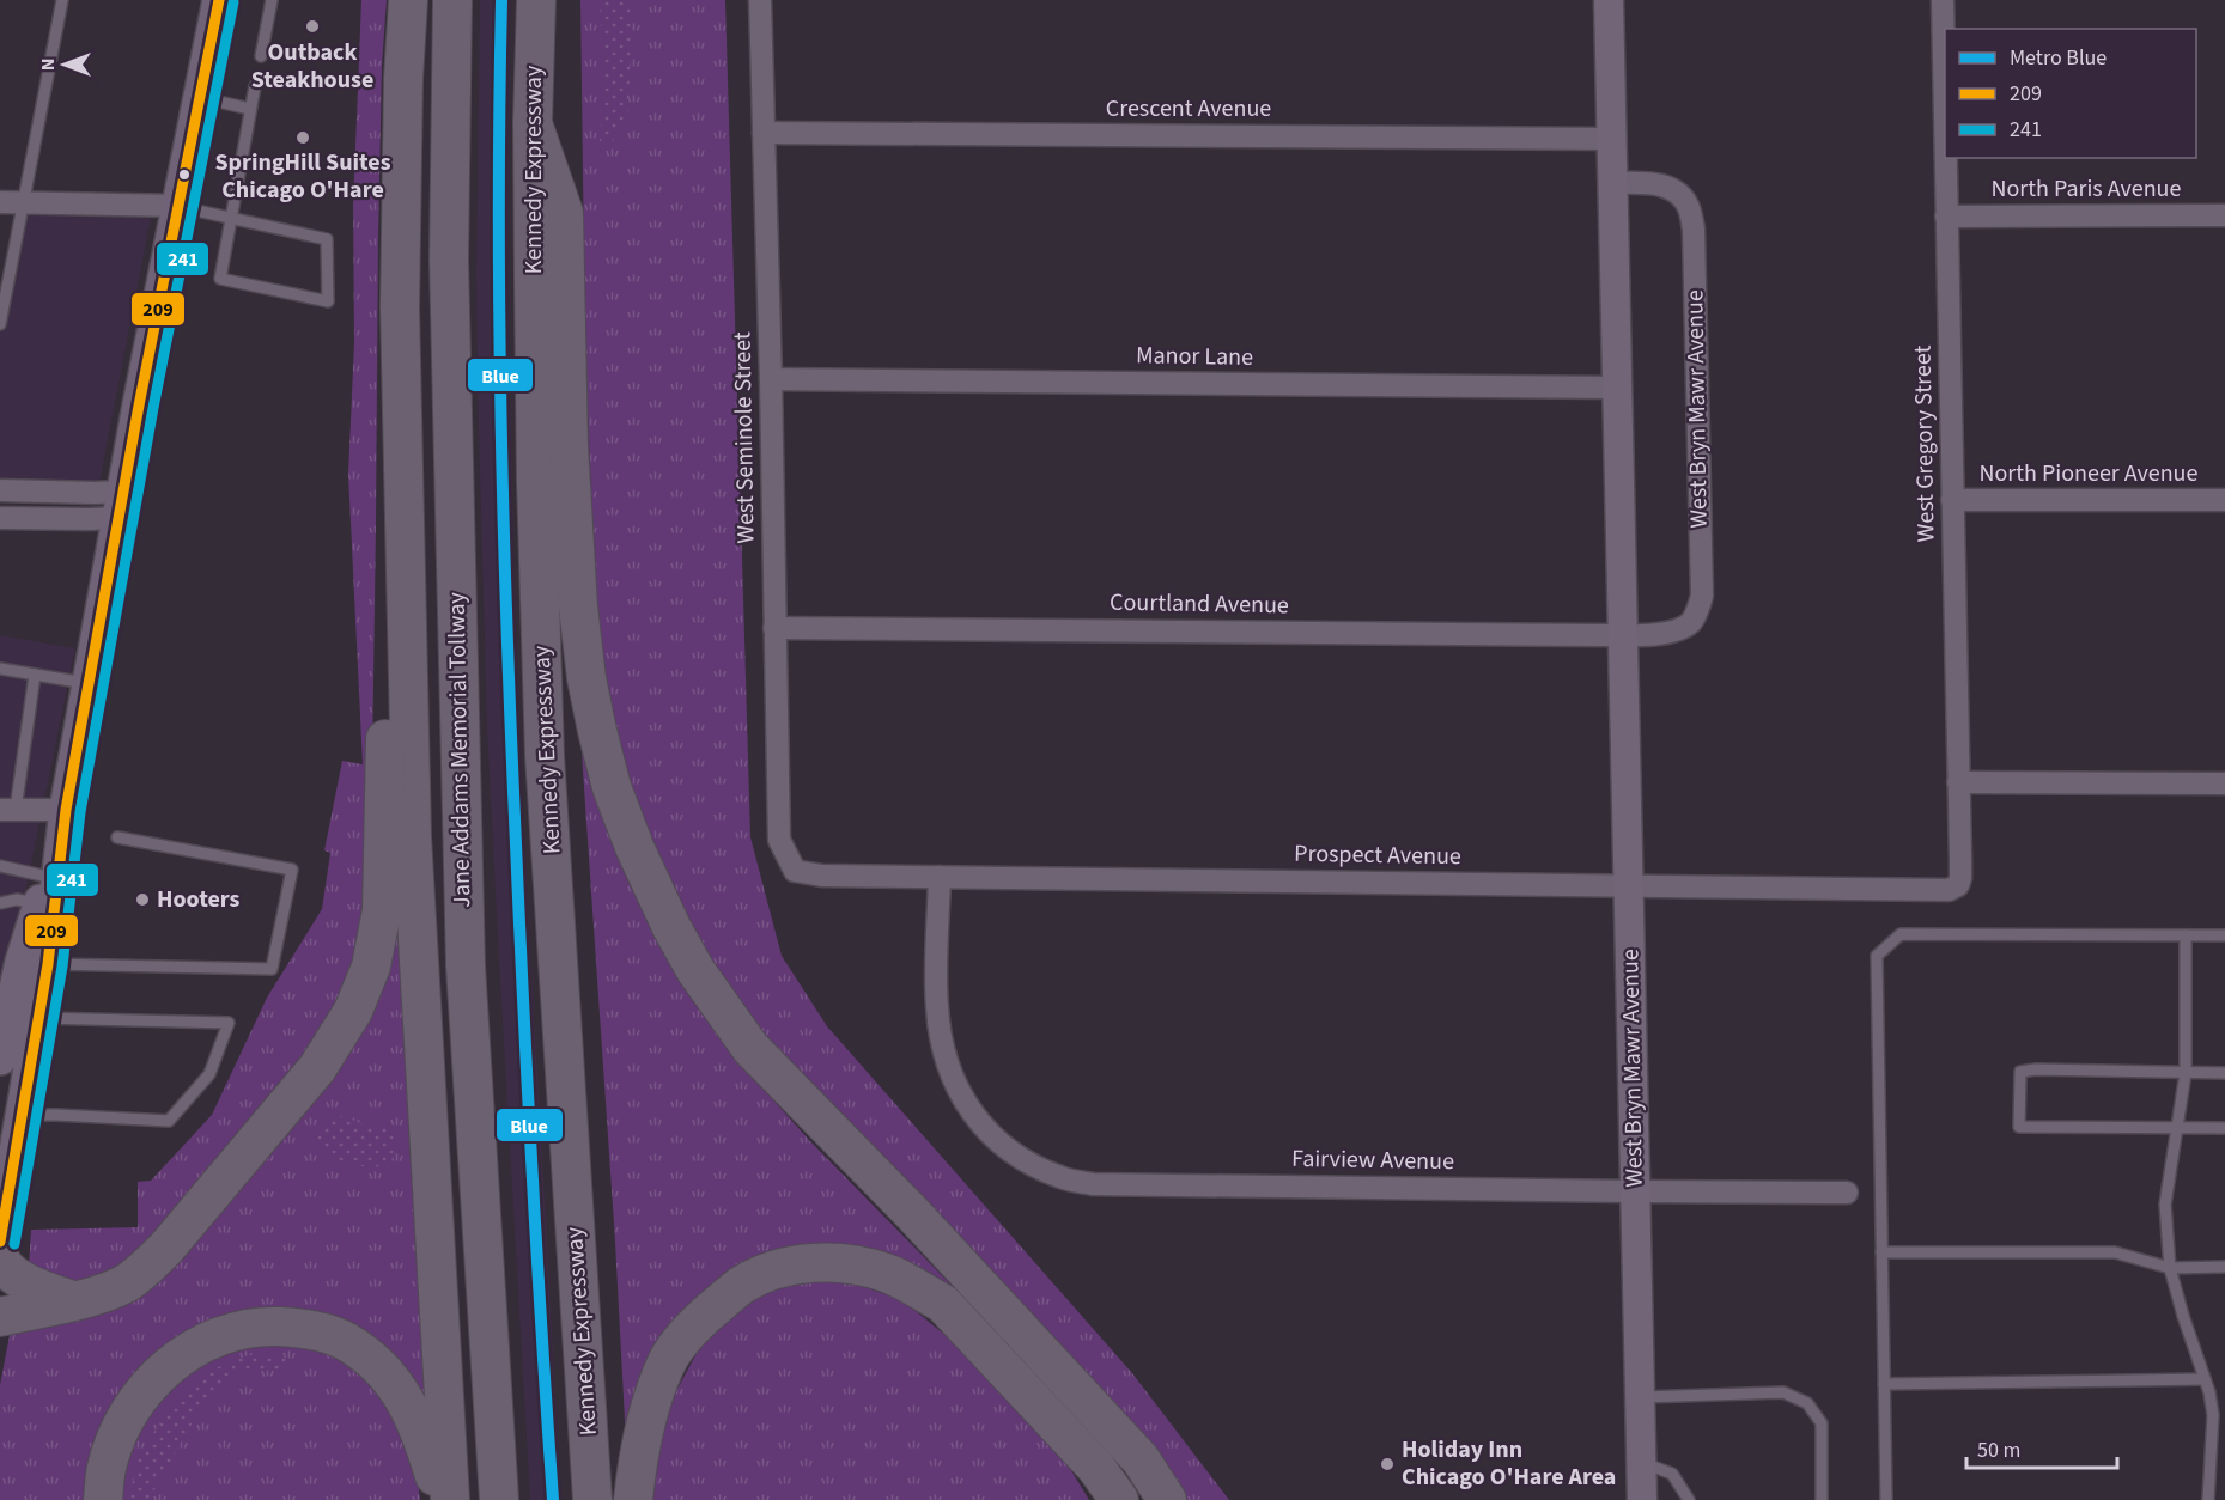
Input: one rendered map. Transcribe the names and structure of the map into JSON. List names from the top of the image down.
{
  "streets": {
    "highway": ["Kennedy Expressway", "Jane Addams Memorial Tollway"],
    "street": [
      "Crescent Avenue",
      "North Paris Avenue",
      "Manor Lane",
      "West Bryn Mawr Avenue",
      "West Seminole Street",
      "West Gregory Street",
      "North Pioneer Avenue",
      "Courtland Avenue",
      "Prospect Avenue",
      "Fairview Avenue"
    ]
  },
  "crossings": [
    ["Crescent Avenue", "West Bryn Mawr Avenue"],
    ["Crescent Avenue", "West Seminole Street"],
    ["North Paris Avenue", "West Gregory Street"],
    ["Manor Lane", "West Bryn Mawr Avenue"],
    ["Manor Lane", "West Seminole Street"],
    ["West Bryn Mawr Avenue", "Courtland Avenue"],
    ["West Bryn Mawr Avenue", "Prospect Avenue"],
    ["West Bryn Mawr Avenue", "Fairview Avenue"],
    ["West Seminole Street", "Courtland Avenue"],
    ["West Seminole Street", "Prospect Avenue"],
    ["West Gregory Street", "North Pioneer Avenue"],
    ["West Gregory Street", "Prospect Avenue"],
    ["Prospect Avenue", "Fairview Avenue"]
  ],
  "places": [
    "Outback Steakhouse",
    "SpringHill Suites Chicago O'Hare",
    "Hooters",
    "Holiday Inn Chicago O'Hare Area"
  ],
  "lines": ["metro line Blue", "transit line 209", "transit line 241"],
  "legend": ["Metro Blue", "209", "241"],
  "scale_bar": "50 m",
  "north": "left"
}
